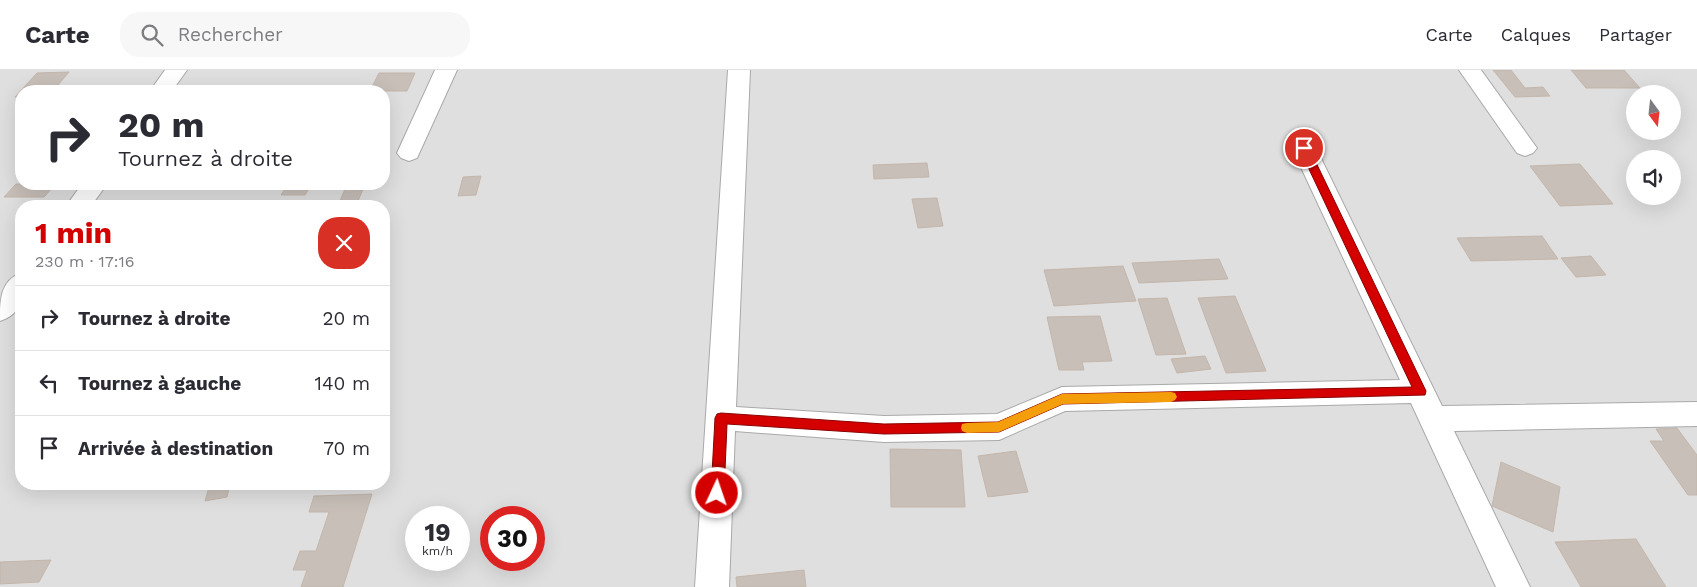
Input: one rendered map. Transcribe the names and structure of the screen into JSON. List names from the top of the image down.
{
  "north": "bottom",
  "page": {
    "header": "Carte",
    "search": "Rechercher",
    "nav": ["Carte", "Calques", "Partager"],
    "turn": ["20 m", "Tournez à droite"],
    "heading": ["1 min", "230 m · 17:16"],
    "list": [
      {
        "name": "Tournez à droite",
        "value": "20 m"
      },
      {
        "name": "Tournez à gauche",
        "value": "140 m"
      },
      {
        "name": "Arrivée à destination",
        "value": "70 m"
      }
    ],
    "speed": "19 km/h",
    "limit": "30"
  }
}
